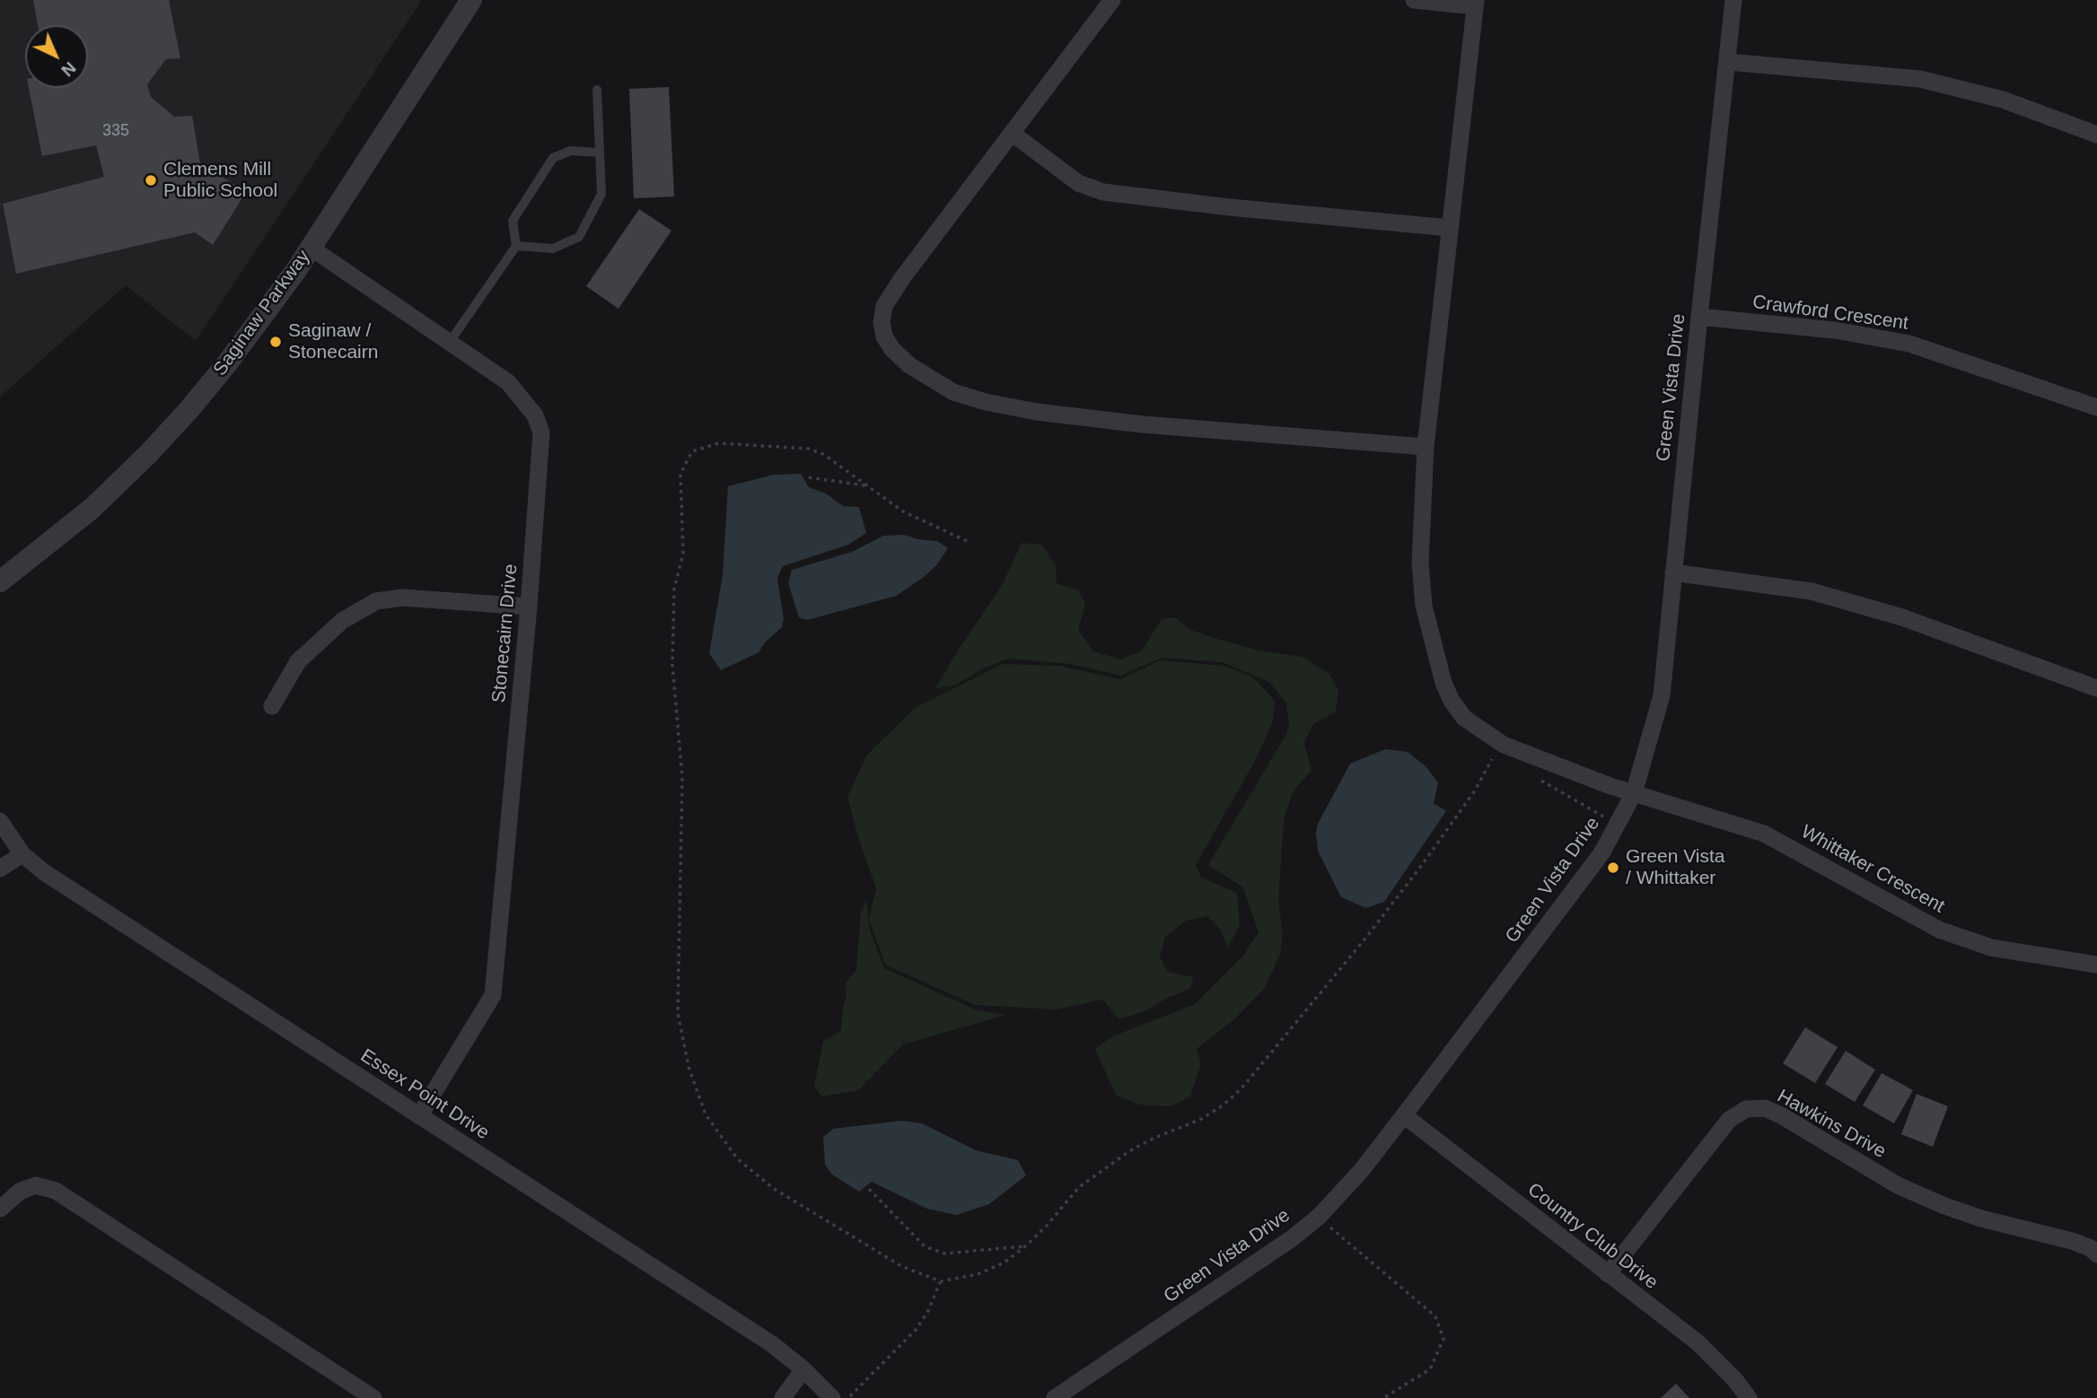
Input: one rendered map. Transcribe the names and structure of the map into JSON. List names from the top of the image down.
{
  "streets": {
    "street": [
      "Saginaw Parkway",
      "Crawford Crescent",
      "Green Vista Drive",
      "Stonecairn Drive",
      "Whittaker Crescent",
      "Essex Point Drive",
      "Hawkins Drive",
      "Country Club Drive"
    ]
  },
  "crossings": [
    ["Saginaw Parkway", "Stonecairn Drive"],
    ["Crawford Crescent", "Green Vista Drive"],
    ["Green Vista Drive", "Whittaker Crescent"],
    ["Green Vista Drive", "Country Club Drive"],
    ["Stonecairn Drive", "Essex Point Drive"],
    ["Hawkins Drive", "Country Club Drive"]
  ],
  "places": ["Clemens Mill Public School", "Saginaw / Stonecairn", "Green Vista / Whittaker"],
  "house_numbers": ["335"],
  "north": "bottom right"
}
